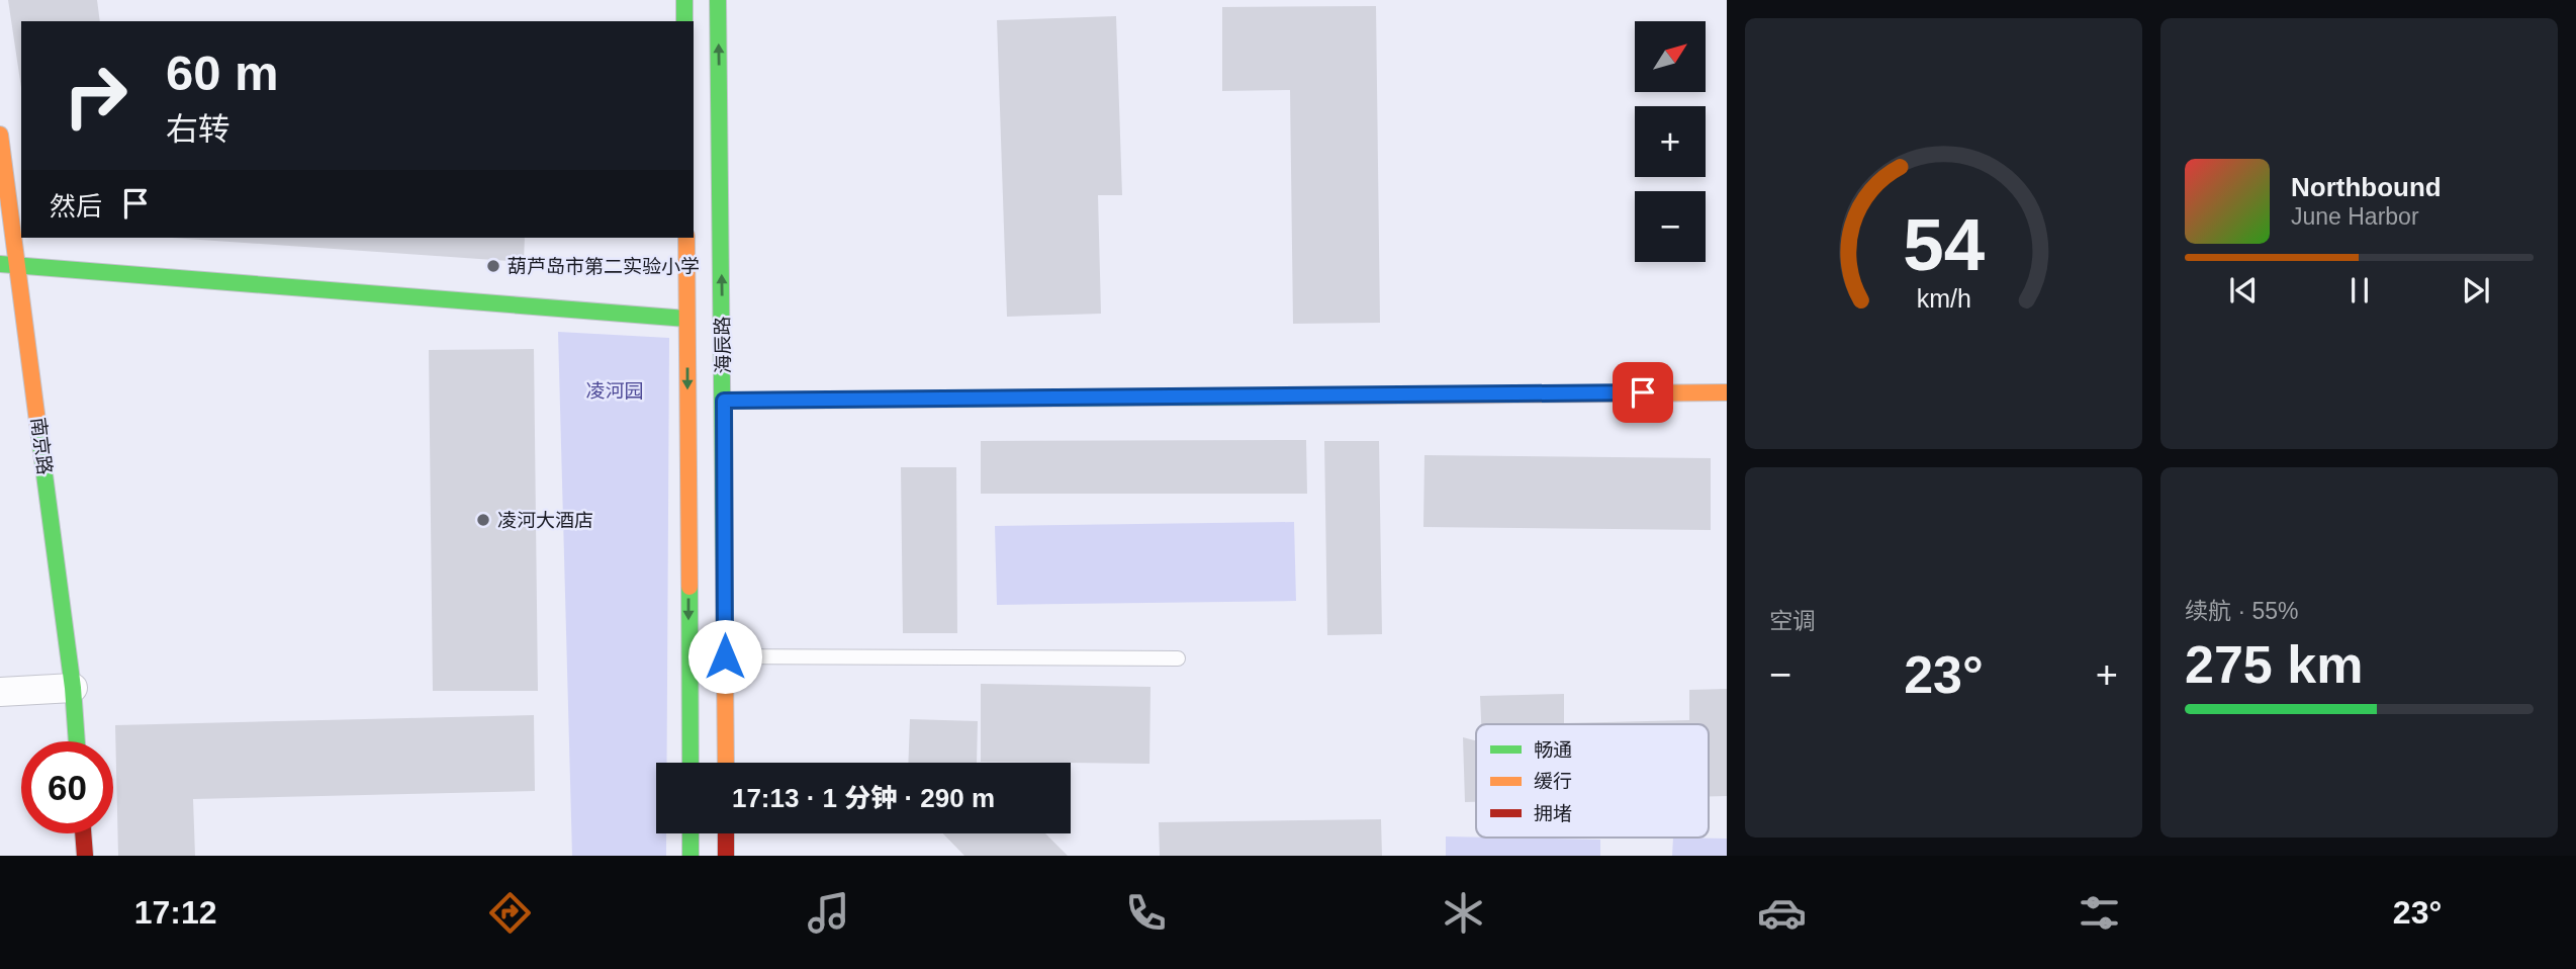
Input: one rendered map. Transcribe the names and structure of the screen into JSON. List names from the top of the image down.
{
  "streets": {
    "street": ["海辰路", "南京路"]
  },
  "parks": ["凌河园"],
  "places": ["葫芦岛市第二实验小学", "凌河大酒店"],
  "legend": ["畅通", "缓行", "拥堵"],
  "north": "top right",
  "page": {
    "map_buttons": ["+", "−"],
    "turn": ["60 m", "右转"],
    "song": ["Northbound", "June Harbor"],
    "then": "然后",
    "tile": [
      "空调",
      ["续航 · 55%", "275 km"]
    ],
    "heat": ["−", "23°", "+"],
    "limit": "60",
    "trip": "17:13 · 1 分钟 · 290 m",
    "tabs": ["17:12", "23°"],
    "gauge": ["54", "km/h"]
  }
}
